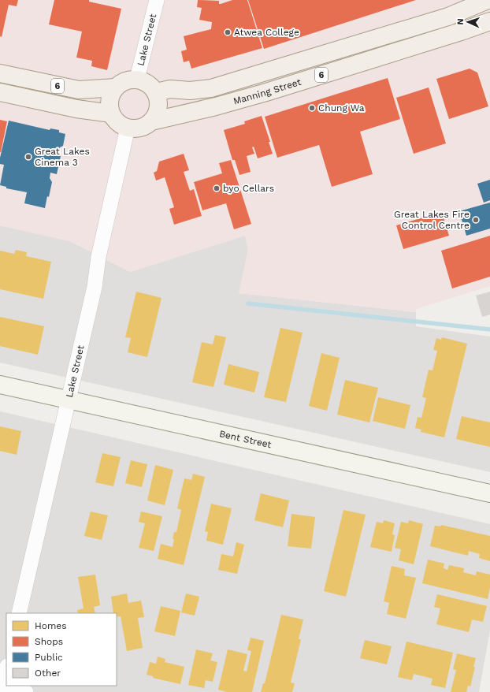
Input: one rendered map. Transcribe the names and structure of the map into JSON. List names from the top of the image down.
{
  "streets": {
    "main road": ["6", "Manning Street"],
    "street": ["Lake Street", "Bent Street"]
  },
  "crossings": [
    ["Lake Street", "6"],
    ["Lake Street", "Manning Street"],
    ["Lake Street", "Bent Street"],
    ["6", "Manning Street"]
  ],
  "places": [
    "Atwea College",
    "Chung Wa",
    "Great Lakes Cinema 3",
    "byo Cellars",
    "Great Lakes Fire Control Centre"
  ],
  "legend": [
    "Homes",
    "Shops",
    "Public",
    "Other"
  ],
  "north": "left"
}
